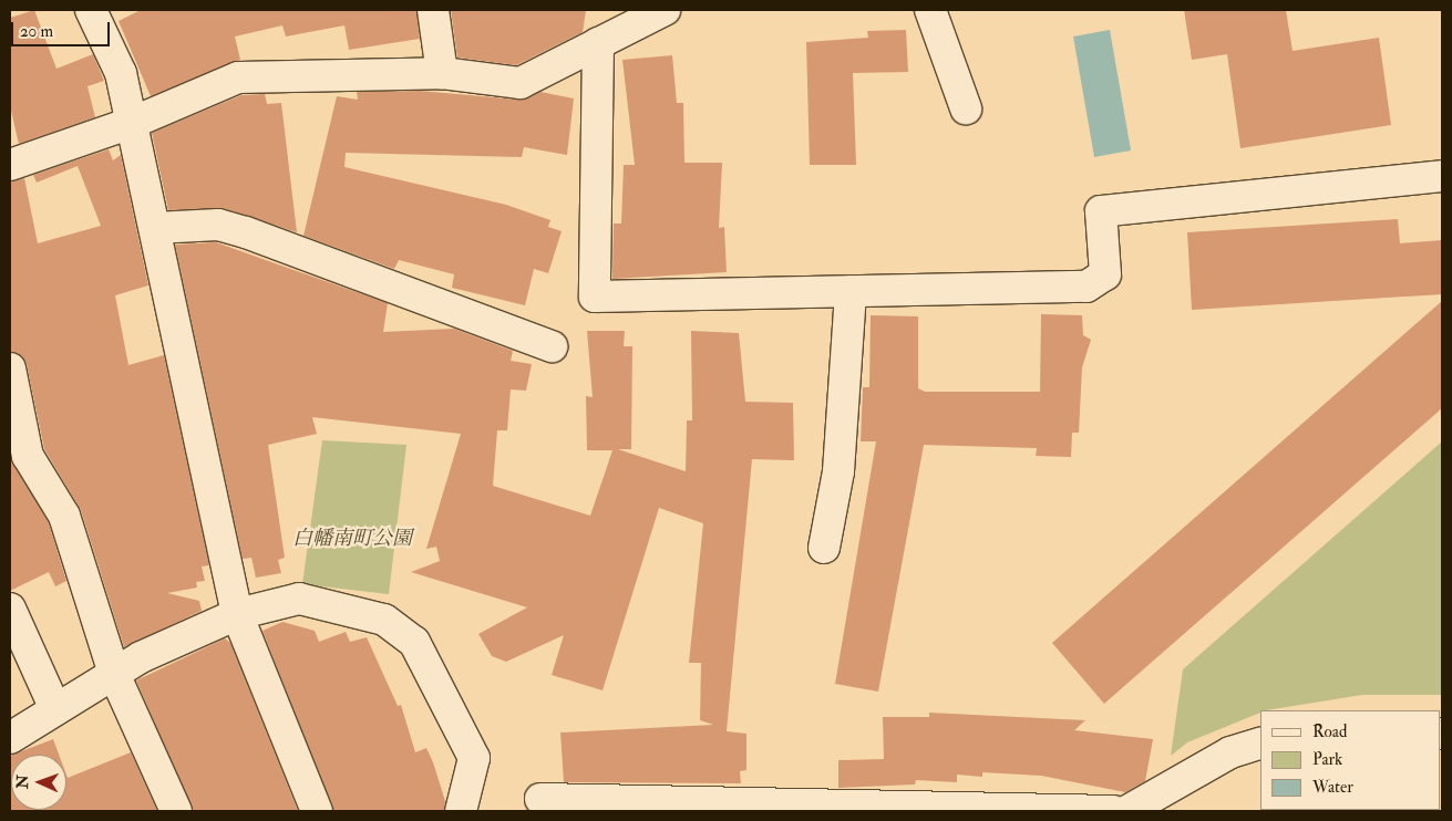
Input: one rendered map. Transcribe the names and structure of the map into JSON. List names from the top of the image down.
{
  "parks": ["白幡南町公園"],
  "legend": ["Road", "Park", "Water"],
  "scale_bar": "20 m",
  "north": "left"
}
